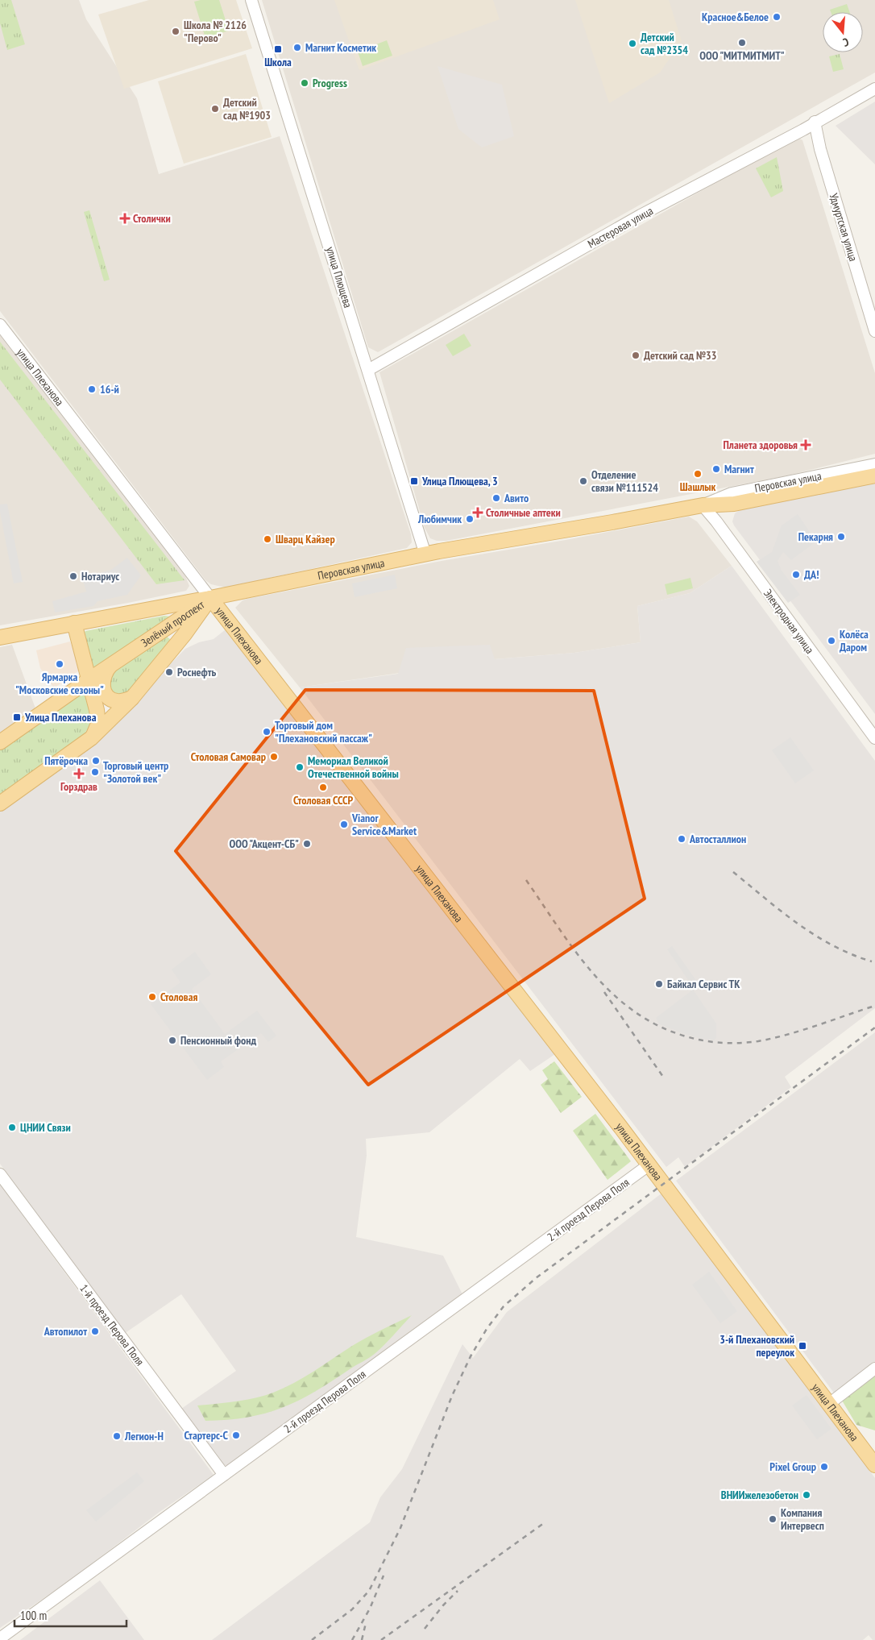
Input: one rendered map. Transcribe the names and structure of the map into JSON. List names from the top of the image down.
{
  "streets": {
    "main road": ["улица Плеханова", "Перовская улица", "Зелёный проспект"],
    "street": [
      "Мастеровая улица",
      "Удмуртская улица",
      "улица Плющева",
      "Электродная улица",
      "2-й проезд Перова Поля",
      "1-й проезд Перова Поля"
    ]
  },
  "crossings": [
    ["Мастеровая улица", "Удмуртская улица"],
    ["Мастеровая улица", "улица Плющева"],
    ["улица Плющева", "Перовская улица"],
    ["улица Плеханова", "Перовская улица"],
    ["улица Плеханова", "Зелёный проспект"],
    ["улица Плеханова", "2-й проезд Перова Поля"],
    ["Перовская улица", "Электродная улица"],
    ["Перовская улица", "Зелёный проспект"],
    ["2-й проезд Перова Поля", "1-й проезд Перова Поля"]
  ],
  "places": {
    "other": [
      "Красное&Белое",
      "Школа № 2126 \"Перово\"",
      "ООО \"МИТМИТМИТ\"",
      "Детский сад №2354",
      "Магнит Косметик",
      "Progress",
      "Детский сад №1903",
      "Детский сад №33",
      "16-й",
      "Магнит",
      "Шашлык",
      "Отделение связи №111524",
      "Авито",
      "Любимчик",
      "Пекарня",
      "Шварц Кайзер",
      "ДА!",
      "Нотариус",
      "Колёса Даром",
      "Ярмарка \"Московские сезоны\"",
      "Роснефть",
      "Торговый дом \"Плехановский пассаж\"",
      "Столовая Самовар",
      "Пятёрочка",
      "Мемориал Великой Отечественной войны",
      "Торговый центр \"Золотой век\"",
      "Столовая СССР",
      "Vianor Service&Market",
      "Автосталлион",
      "ООО \"Акцент-СБ\"",
      "Байкал Сервис ТК",
      "Столовая",
      "Пенсионный фонд",
      "ЦНИИ Связи",
      "Автопилот",
      "Стартерс-С",
      "Легион-Н",
      "Pixel Group",
      "ВНИИжелезобетон",
      "Компания Интервесп"
    ],
    "transit": [
      "Школа",
      "Улица Плющева, 3",
      "Улица Плеханова",
      "3-й Плехановский переулок"
    ],
    "health": [
      "Столички",
      "Планета здоровья",
      "Столичные аптеки",
      "Горздрав"
    ]
  },
  "scale_bar": "100 m",
  "north": "bottom"
}
